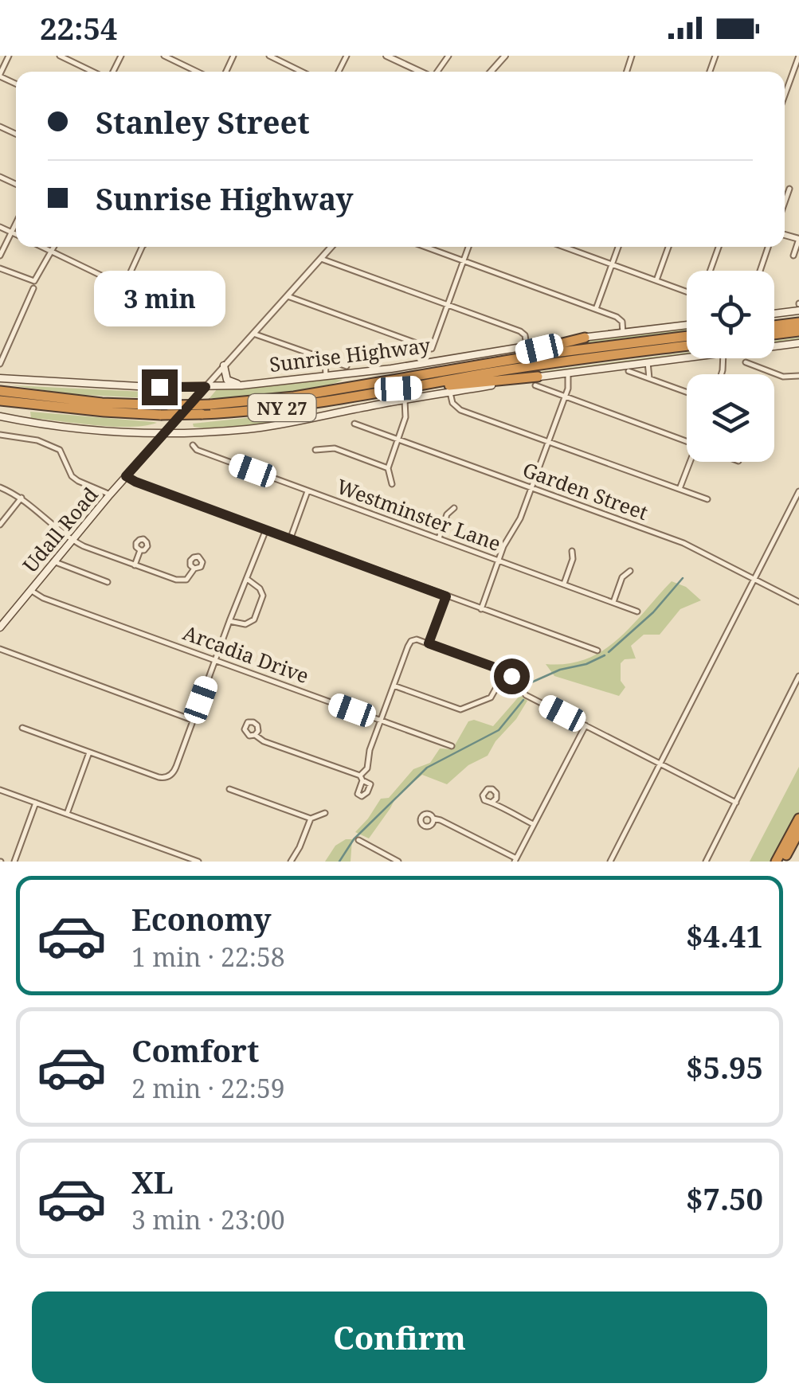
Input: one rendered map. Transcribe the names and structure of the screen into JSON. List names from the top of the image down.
{
  "streets": {
    "highway": ["Sunrise Highway", "NY 27"],
    "main road": ["Udall Road"],
    "street": ["Garden Street", "Westminster Lane", "Arcadia Drive"]
  },
  "crossings": [
    ["Sunrise Highway", "Udall Road"],
    ["Udall Road", "Arcadia Drive"]
  ],
  "page": {
    "status": "22:54",
    "banner": ["Stanley Street", "Sunrise Highway"],
    "bubble": "3 min",
    "list": [
      {
        "name": "Economy",
        "note": "1 min · 22:58",
        "value": "$4.41"
      },
      {
        "name": "Comfort",
        "note": "2 min · 22:59",
        "value": "$5.95"
      },
      {
        "name": "XL",
        "note": "3 min · 23:00",
        "value": "$7.50"
      }
    ],
    "buttons": "Confirm"
  }
}
